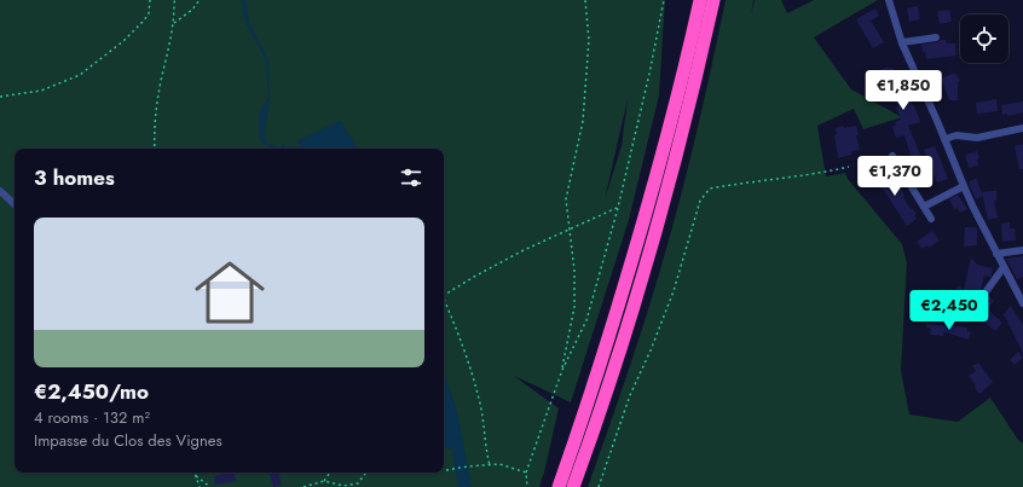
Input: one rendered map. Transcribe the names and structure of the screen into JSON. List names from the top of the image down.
{
  "page": {
    "price": ["€1,850", "€1,370", "€2,450"],
    "heading": "3 homes",
    "list": [
      {
        "name": "€2,450/mo",
        "note": "4 rooms · 132 m² · Impasse du Clos des Vignes"
      }
    ]
  }
}
